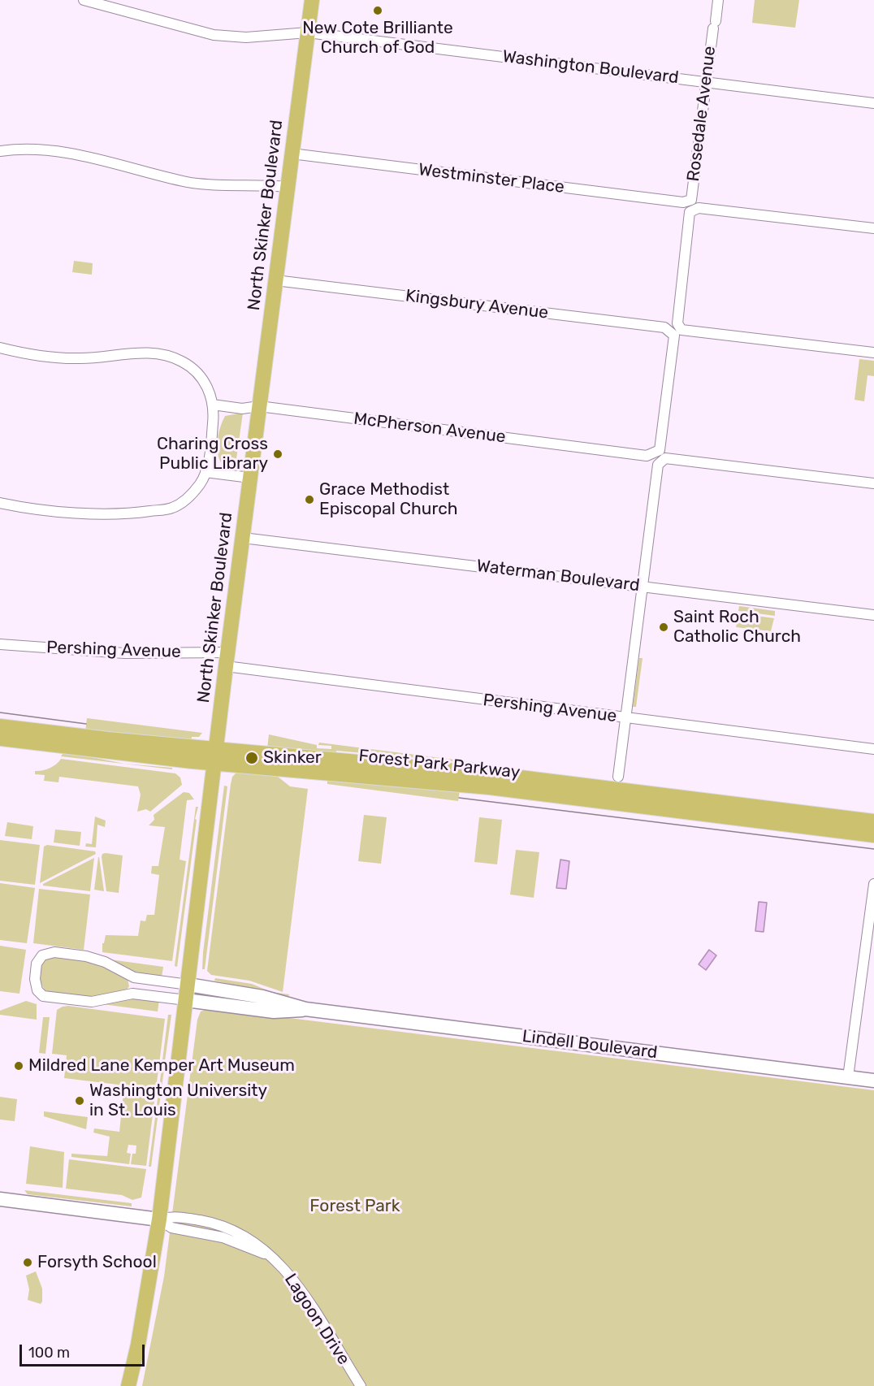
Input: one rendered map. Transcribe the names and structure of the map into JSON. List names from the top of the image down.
{
  "streets": {
    "main road": ["North Skinker Boulevard", "Forest Park Parkway", "Lindell Boulevard"],
    "street": [
      "Washington Boulevard",
      "Rosedale Avenue",
      "Westminster Place",
      "Kingsbury Avenue",
      "McPherson Avenue",
      "Waterman Boulevard",
      "Pershing Avenue",
      "Lagoon Drive"
    ]
  },
  "crossings": [
    ["Washington Boulevard", "Rosedale Avenue"],
    ["Washington Boulevard", "North Skinker Boulevard"],
    ["Rosedale Avenue", "Westminster Place"],
    ["Westminster Place", "North Skinker Boulevard"],
    ["North Skinker Boulevard", "Kingsbury Avenue"],
    ["North Skinker Boulevard", "McPherson Avenue"],
    ["North Skinker Boulevard", "Waterman Boulevard"],
    ["North Skinker Boulevard", "Pershing Avenue"],
    ["North Skinker Boulevard", "Forest Park Parkway"],
    ["North Skinker Boulevard", "Lindell Boulevard"],
    ["North Skinker Boulevard", "Lagoon Drive"],
    ["Kingsbury Avenue", "McPherson Avenue"]
  ],
  "parks": ["Forest Park"],
  "places": [
    "New Cote Brilliante Church of God",
    "Charing Cross Public Library",
    "Grace Methodist Episcopal Church",
    "Saint Roch Catholic Church",
    "Skinker",
    "Mildred Lane Kemper Art Museum",
    "Washington University in St. Louis",
    "Forsyth School"
  ],
  "scale_bar": "100 m"
}
